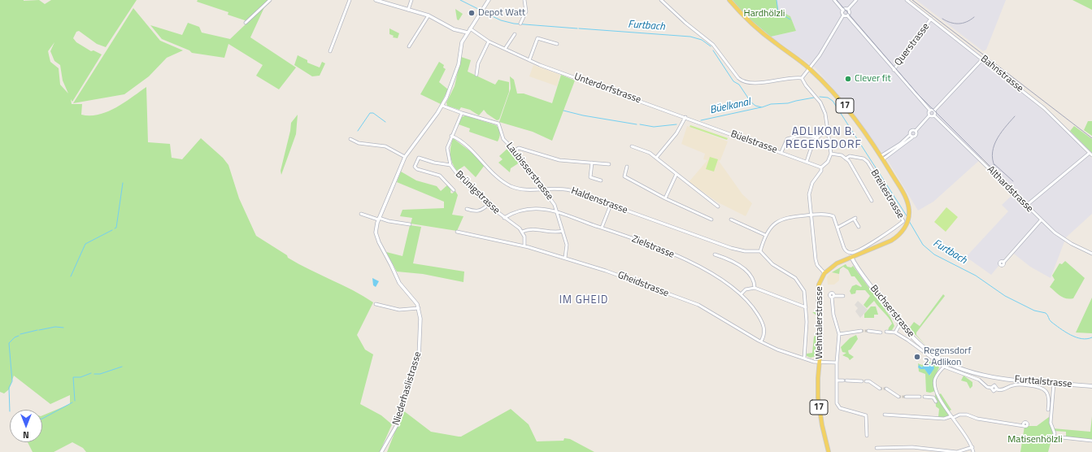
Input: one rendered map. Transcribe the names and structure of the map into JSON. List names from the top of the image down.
{
  "streets": {
    "main road": [
      "17",
      "Buchserstrasse",
      "Wehntalerstrasse",
      "Furttalstrasse"
    ],
    "street": [
      "Querstrasse",
      "Bahnstrasse",
      "Unterdorfstrasse",
      "Büelstrasse",
      "Laubisserstrasse",
      "Althardstrasse",
      "Brünigstrasse",
      "Breitestrasse",
      "Haldenstrasse",
      "Zielstrasse",
      "Gheidstrasse",
      "Niederhaslistrasse"
    ]
  },
  "crossings": [
    ["Querstrasse", "Bahnstrasse"],
    ["Unterdorfstrasse", "Büelstrasse"],
    ["Unterdorfstrasse", "Niederhaslistrasse"],
    ["17", "Buchserstrasse"],
    ["17", "Wehntalerstrasse"],
    ["Büelstrasse", "Wehntalerstrasse"],
    ["Laubisserstrasse", "Brünigstrasse"],
    ["Laubisserstrasse", "Haldenstrasse"],
    ["Laubisserstrasse", "Zielstrasse"],
    ["Laubisserstrasse", "Gheidstrasse"],
    ["Brünigstrasse", "Haldenstrasse"],
    ["Brünigstrasse", "Zielstrasse"],
    ["Zielstrasse", "Gheidstrasse"],
    ["Gheidstrasse", "Wehntalerstrasse"],
    ["Buchserstrasse", "Furttalstrasse"]
  ],
  "districts": ["ADLIKON B. REGENSDORF", "IM GHEID"],
  "water": ["Furtbach", "Büelkanal"],
  "parks": ["Hardhölzli", "Matisenhölzli"],
  "places": ["Depot Watt", "Clever fit", "Regensdorf 2 Adlikon"],
  "north": "bottom"
}
